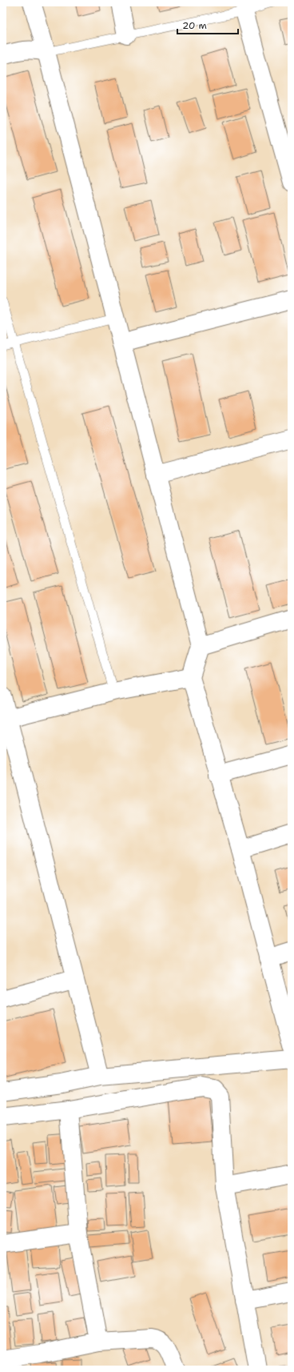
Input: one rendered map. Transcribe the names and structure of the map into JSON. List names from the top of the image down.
{
  "scale_bar": "20 m"
}
